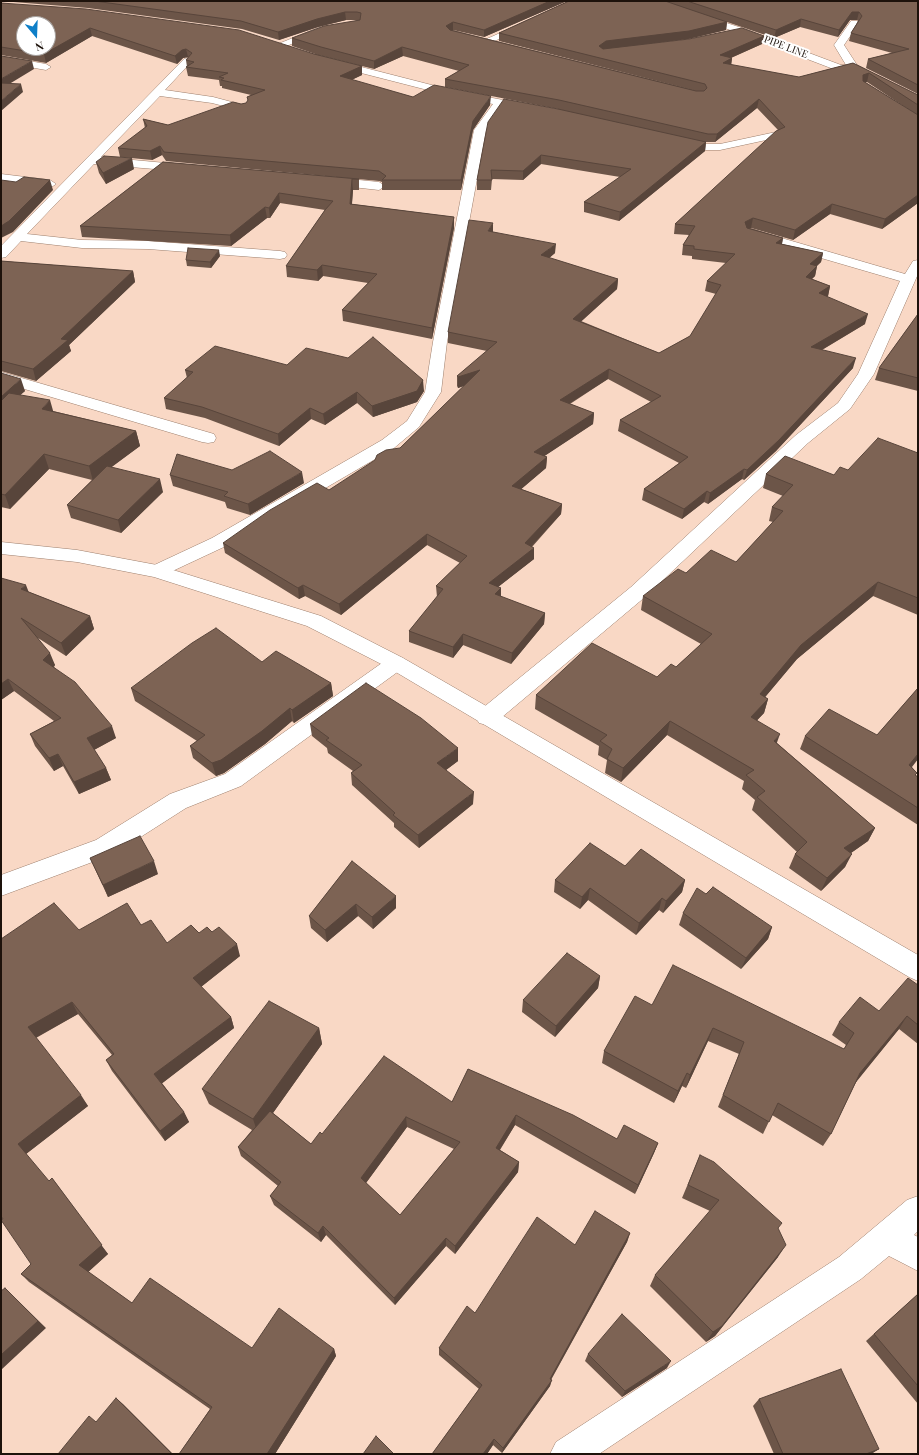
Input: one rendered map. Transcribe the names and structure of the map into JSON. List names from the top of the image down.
{
  "streets": {
    "street": ["PIPE LINE"]
  },
  "north": "bottom"
}
